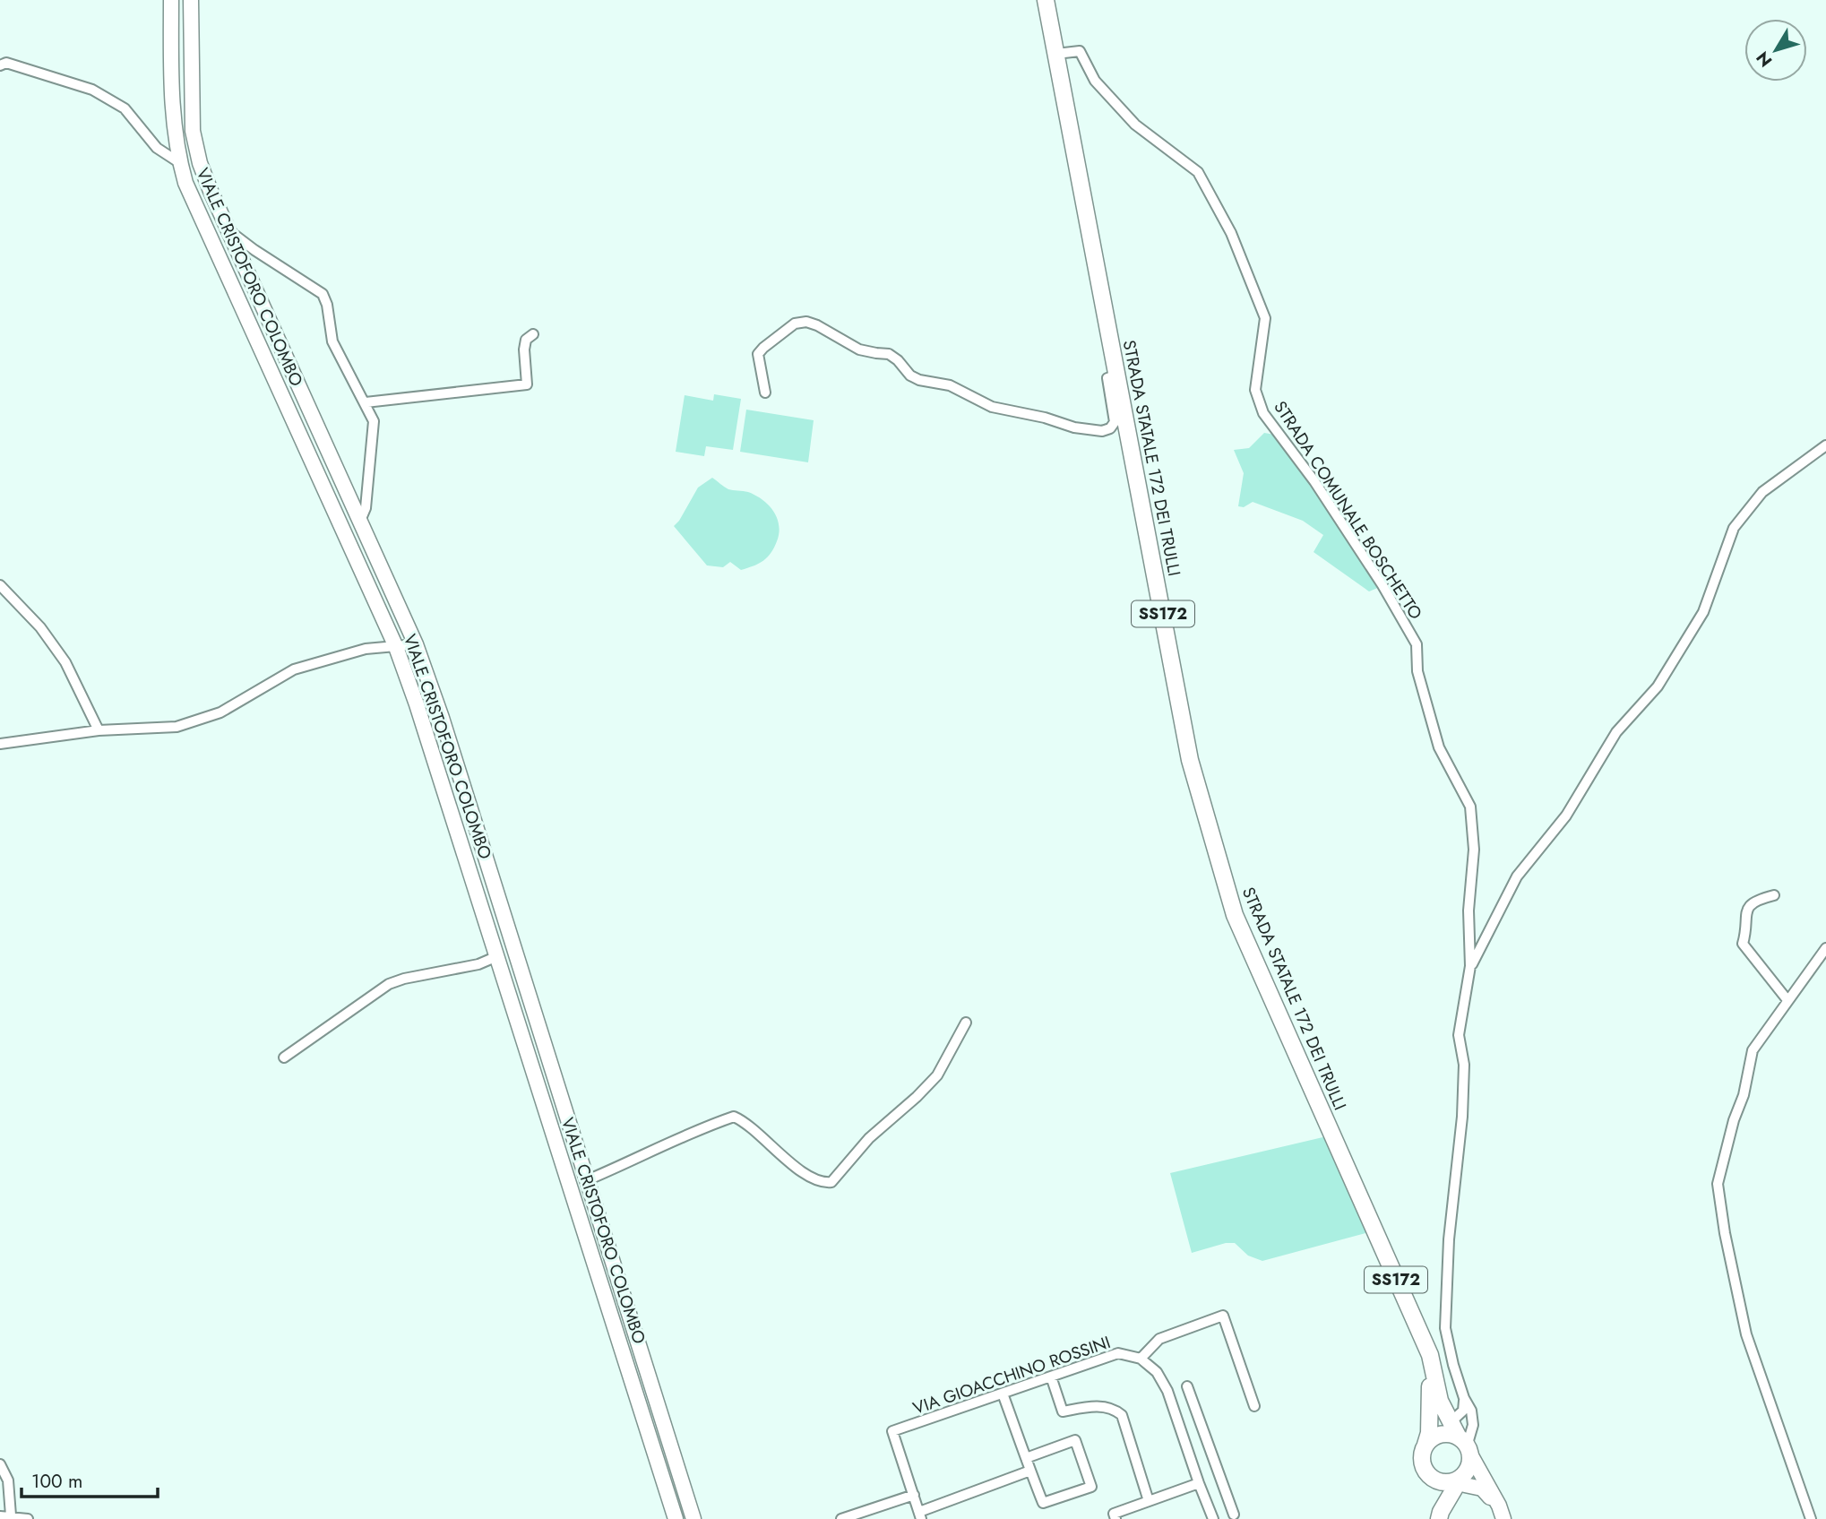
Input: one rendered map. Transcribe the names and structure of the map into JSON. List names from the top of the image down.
{
  "streets": {
    "main road": ["VIALE CRISTOFORO COLOMBO", "STRADA STATALE 172 DEI TRULLI", "SS172"],
    "street": ["STRADA COMUNALE BOSCHETTO", "VIA GIOACCHINO ROSSINI"]
  },
  "crossings": [
    ["STRADA STATALE 172 DEI TRULLI", "STRADA COMUNALE BOSCHETTO"]
  ],
  "scale_bar": "100 m",
  "north": "bottom left"
}
